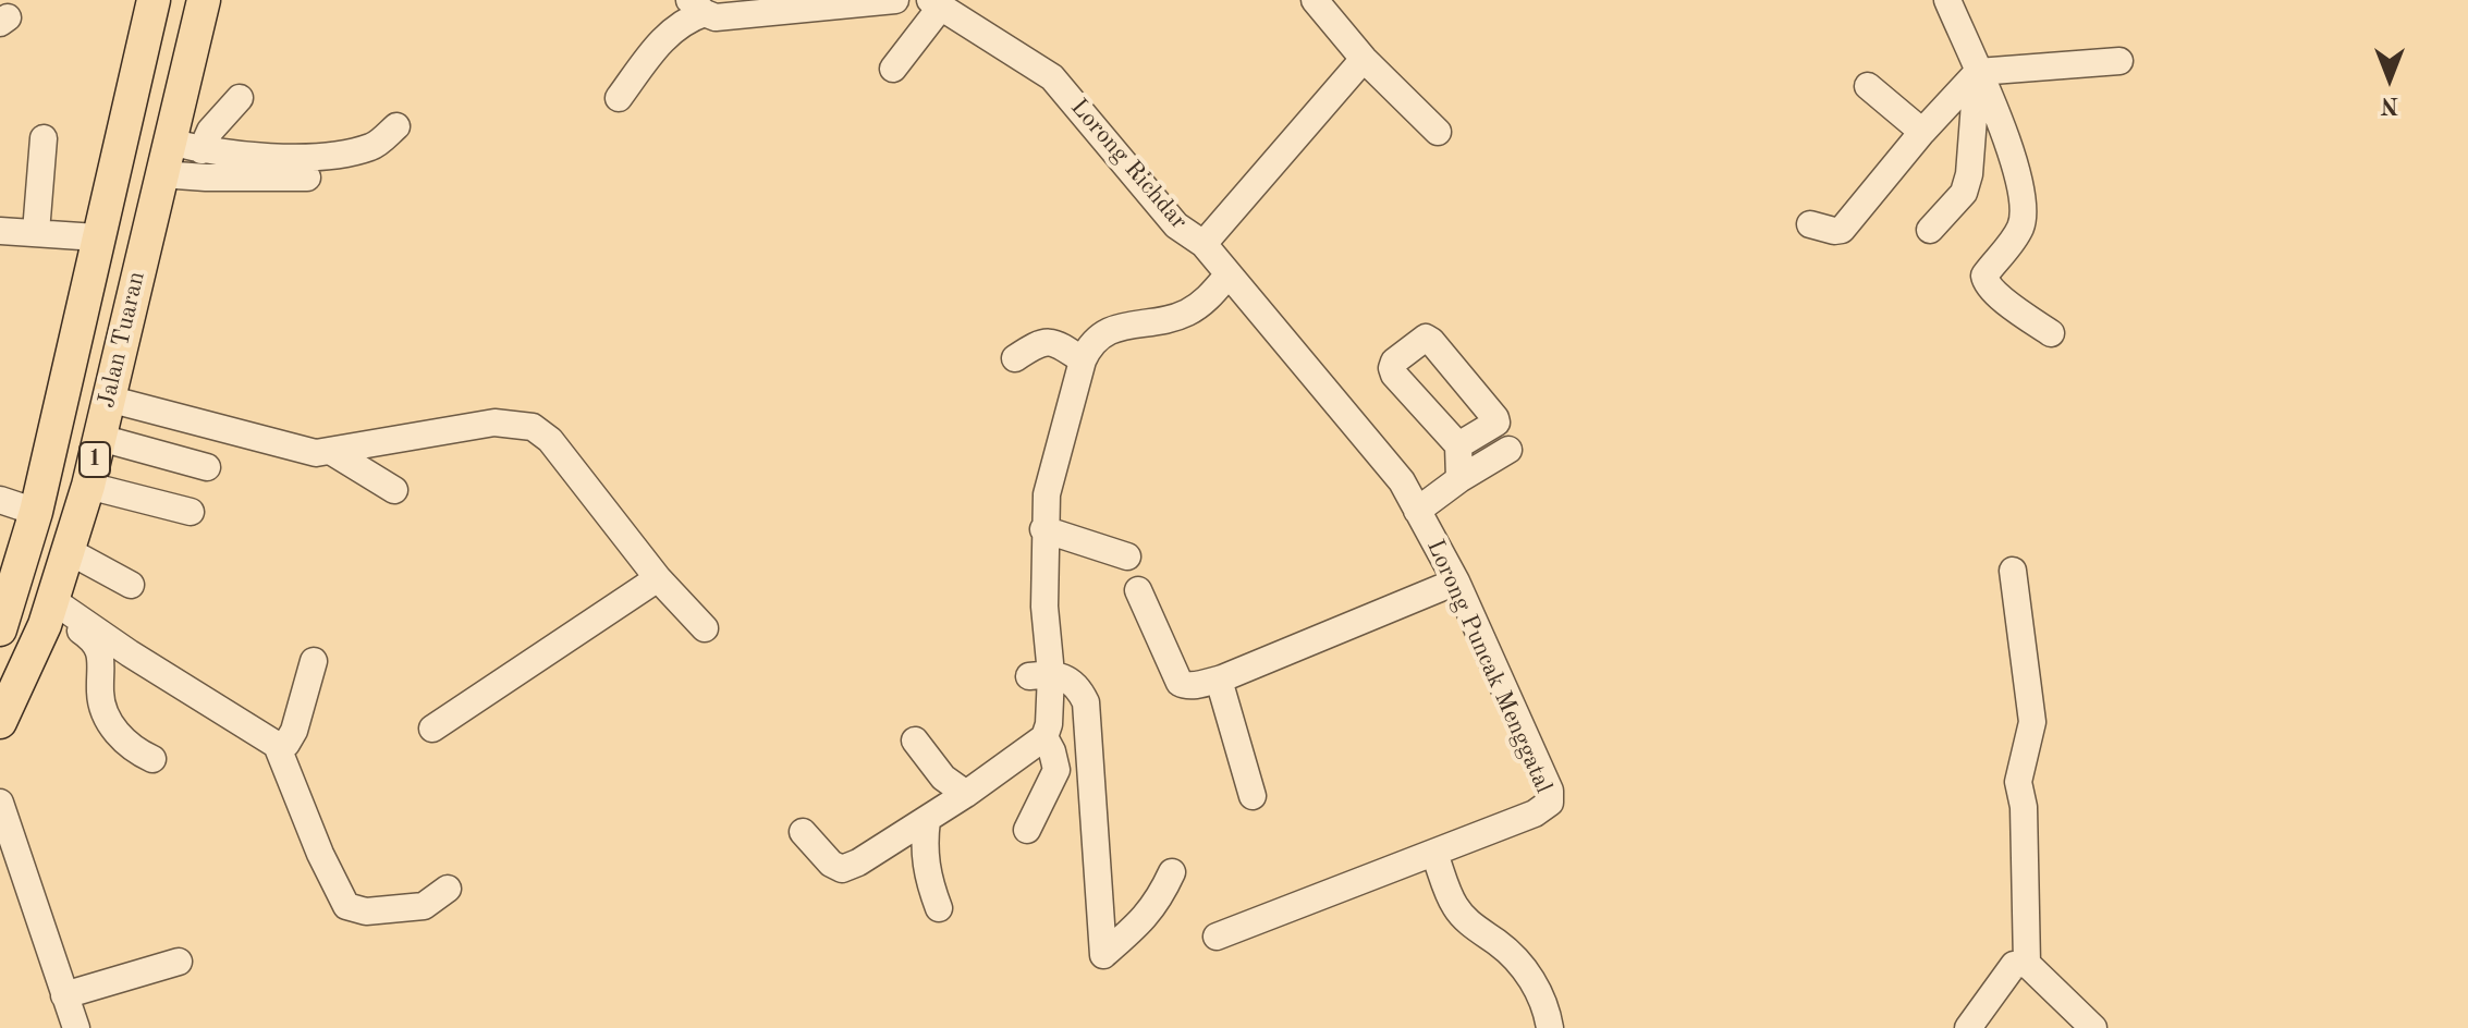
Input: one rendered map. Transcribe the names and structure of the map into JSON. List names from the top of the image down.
{
  "streets": {
    "main road": ["Jalan Tuaran", "1"],
    "street": ["Lorong Richdar", "Lorong Puncak Menggatal"]
  },
  "crossings": [
    ["Lorong Richdar", "Lorong Puncak Menggatal"]
  ],
  "north": "bottom"
}
